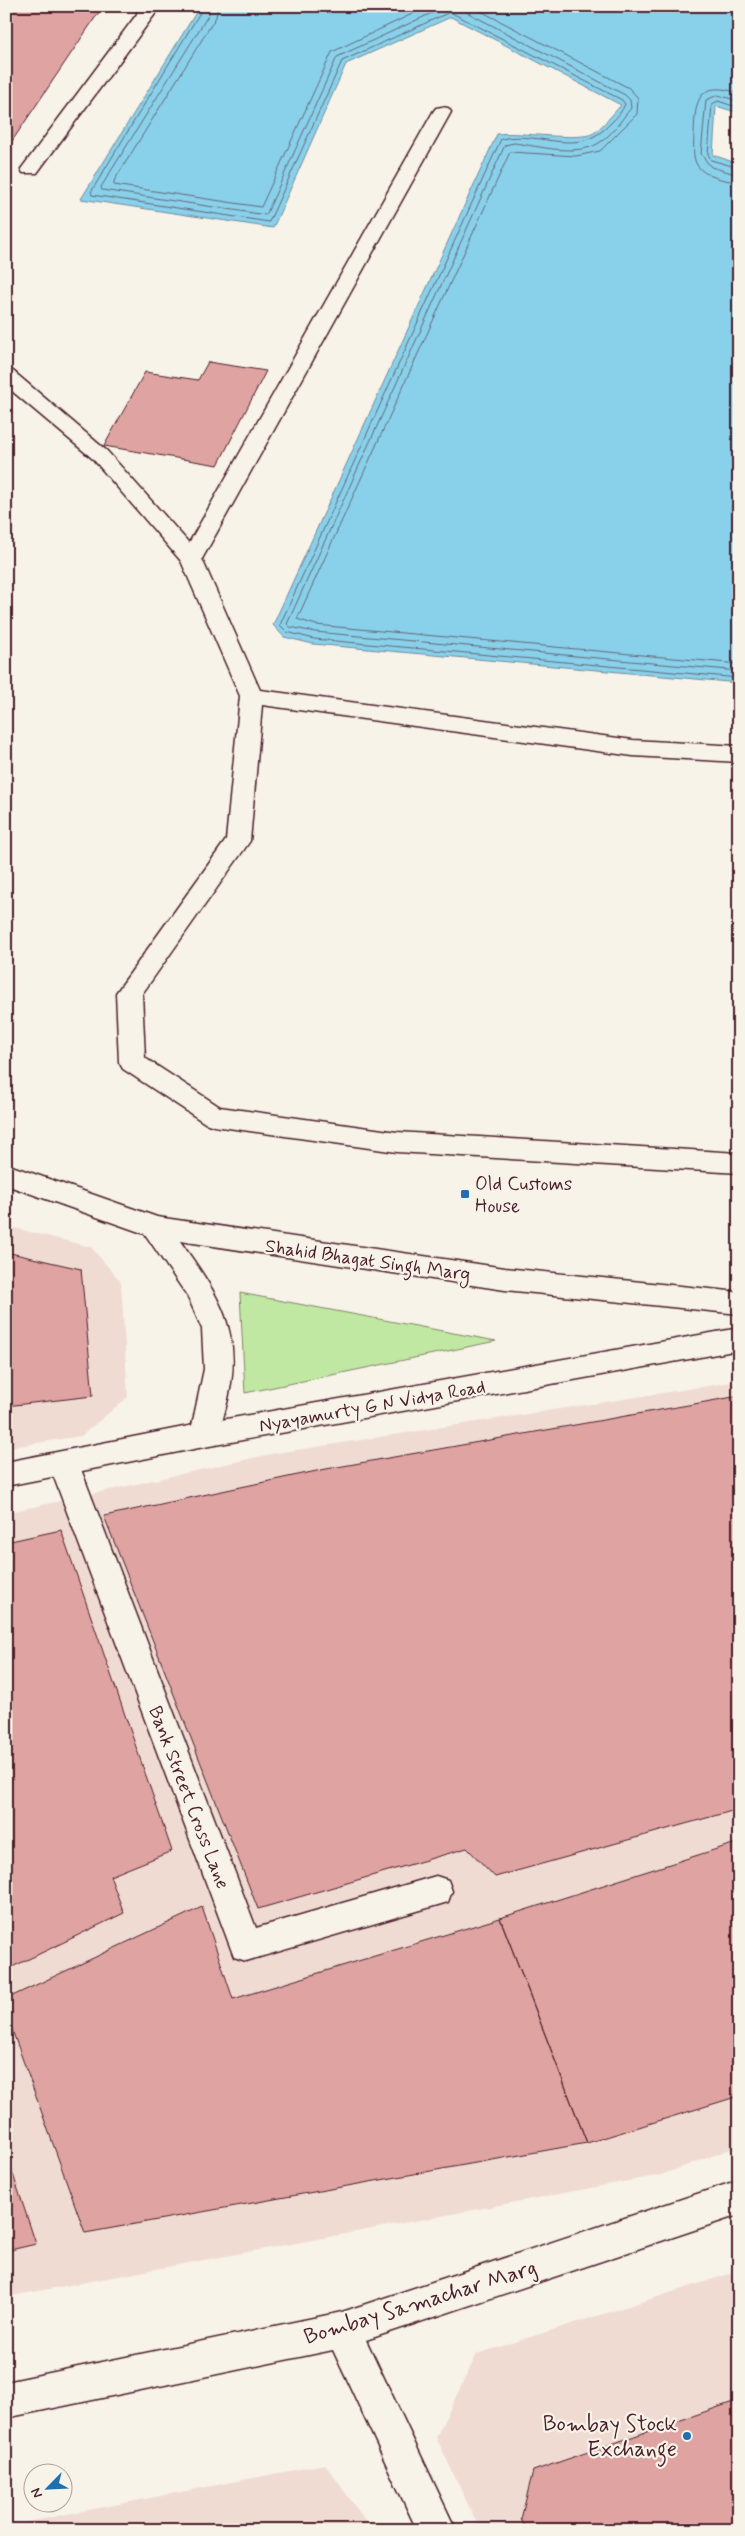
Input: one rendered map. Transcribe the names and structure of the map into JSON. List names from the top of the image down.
{
  "streets": {
    "street": [
      "Shahid Bhagat Singh Marg",
      "Nyayamurty G N Vidya Road",
      "Bank Street Cross Lane",
      "Bombay Samachar Marg"
    ]
  },
  "crossings": [
    ["Nyayamurty G N Vidya Road", "Bank Street Cross Lane"]
  ],
  "places": {
    "transit": ["Old Customs House"],
    "other": ["Bombay Stock Exchange"]
  },
  "north": "bottom left"
}
